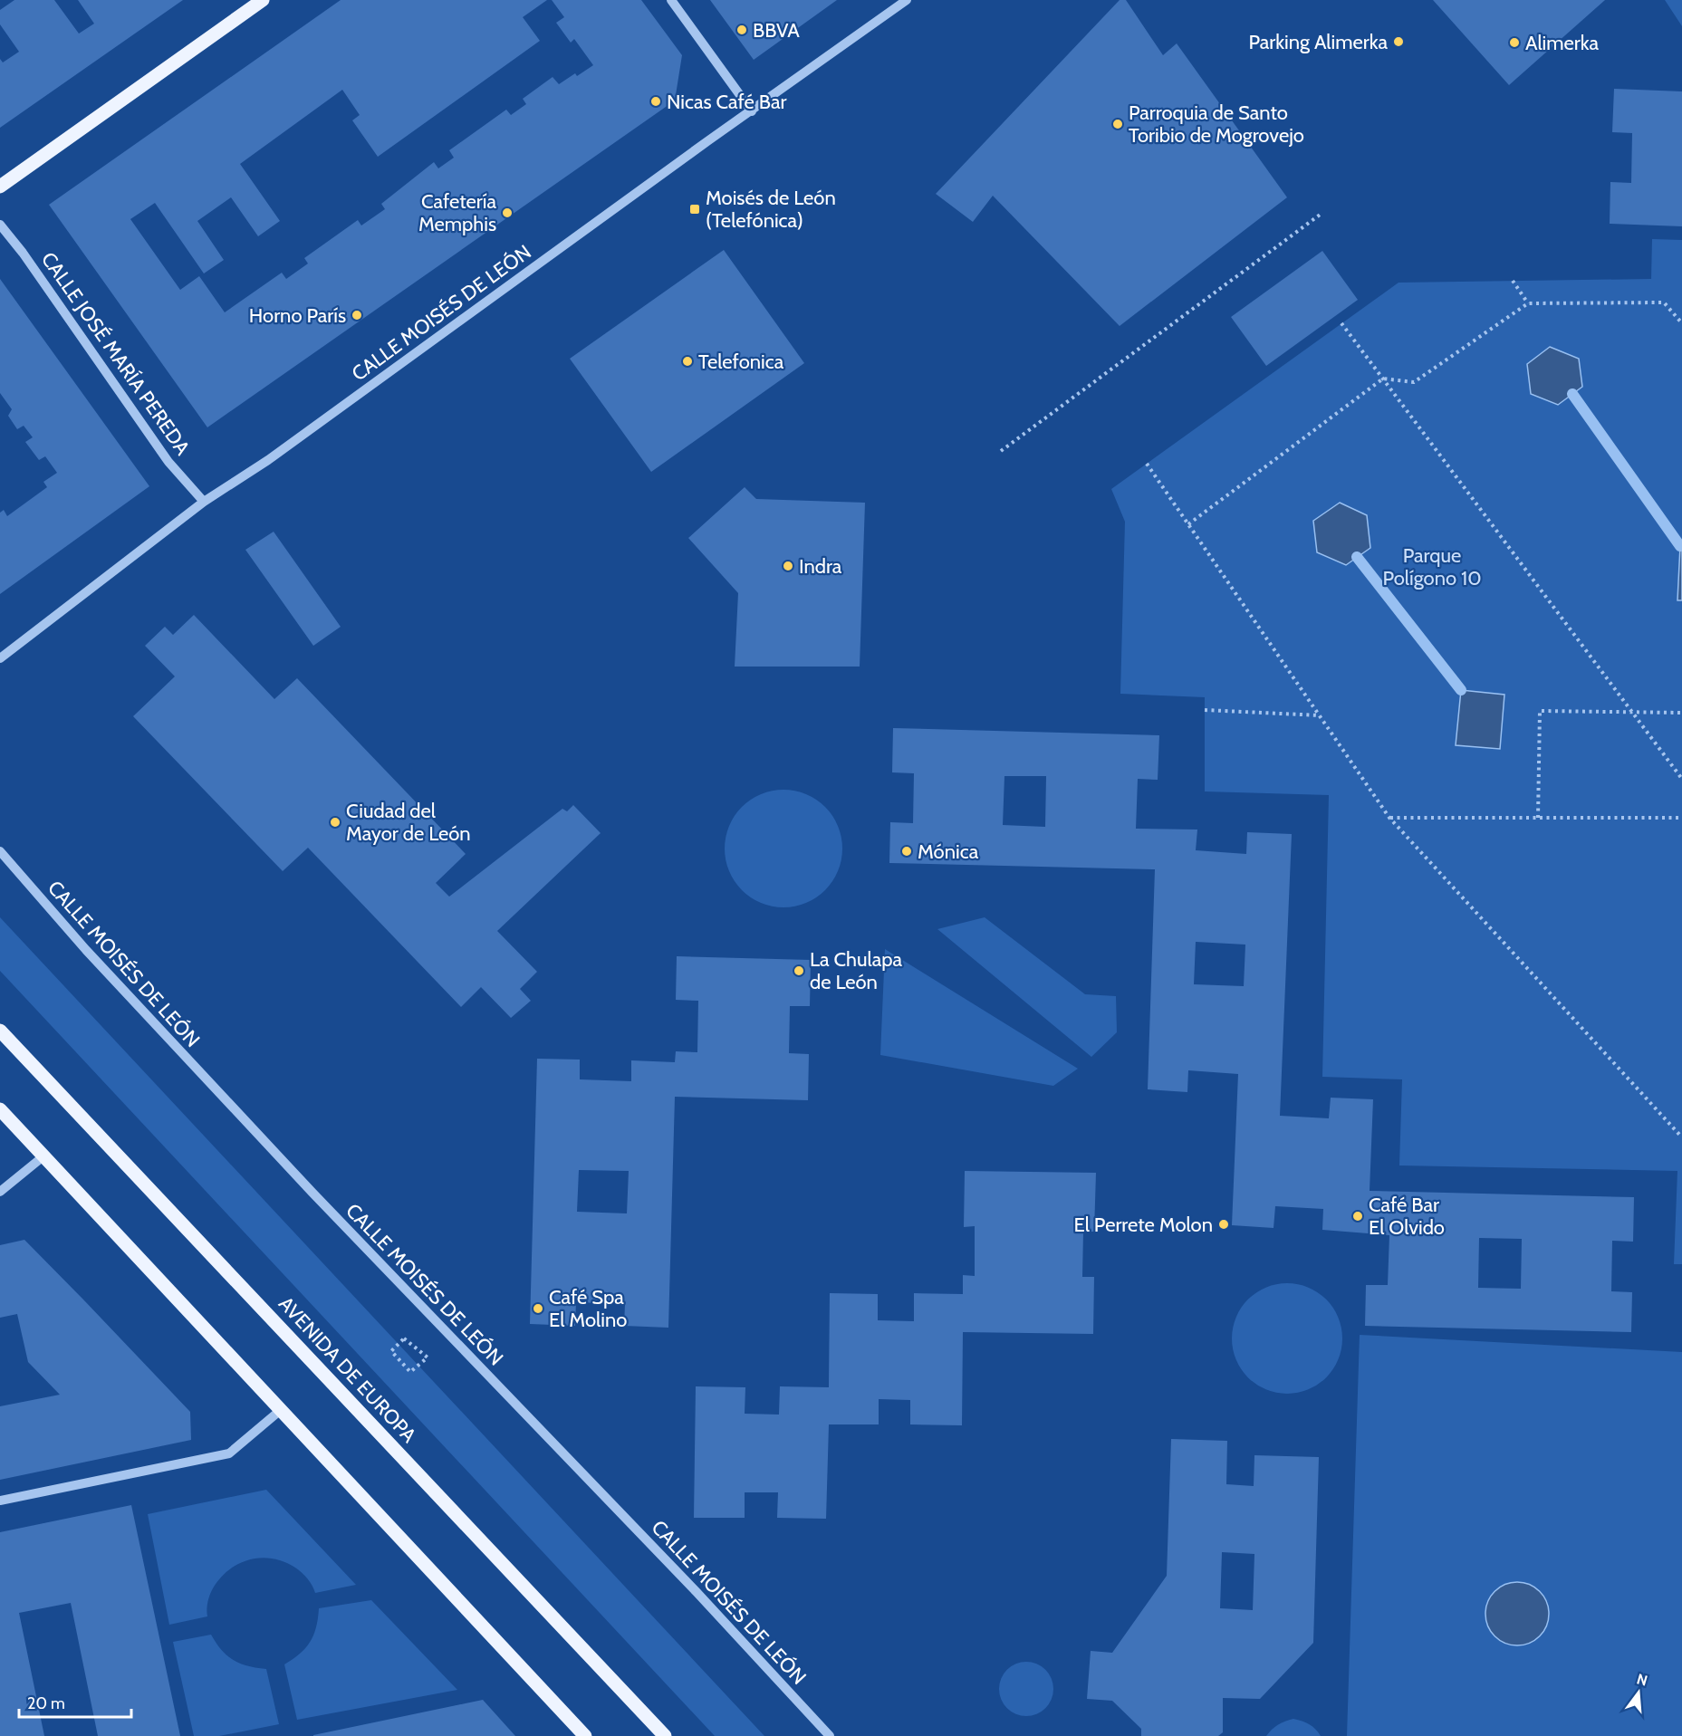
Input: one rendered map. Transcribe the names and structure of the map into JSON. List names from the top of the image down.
{
  "streets": {
    "main road": ["AVENIDA DE EUROPA"],
    "street": ["CALLE MOISÉS DE LEÓN", "CALLE JOSÉ MARÍA PEREDA"]
  },
  "crossings": [
    ["CALLE MOISÉS DE LEÓN", "CALLE JOSÉ MARÍA PEREDA"]
  ],
  "parks": ["Parque Polígono 10"],
  "places": {
    "other": [
      "BBVA",
      "Parking Alimerka",
      "Alimerka",
      "Nicas Café Bar",
      "Parroquia de Santo Toribio de Mogrovejo",
      "Cafetería Memphis",
      "Horno París",
      "Telefonica",
      "Indra",
      "Ciudad del Mayor de León",
      "Mónica",
      "La Chulapa de León",
      "Café Bar El Olvido",
      "El Perrete Molon",
      "Café Spa El Molino"
    ],
    "transit": ["Moisés de León (Telefónica)"]
  },
  "scale_bar": "20 m",
  "north": "top"
}
